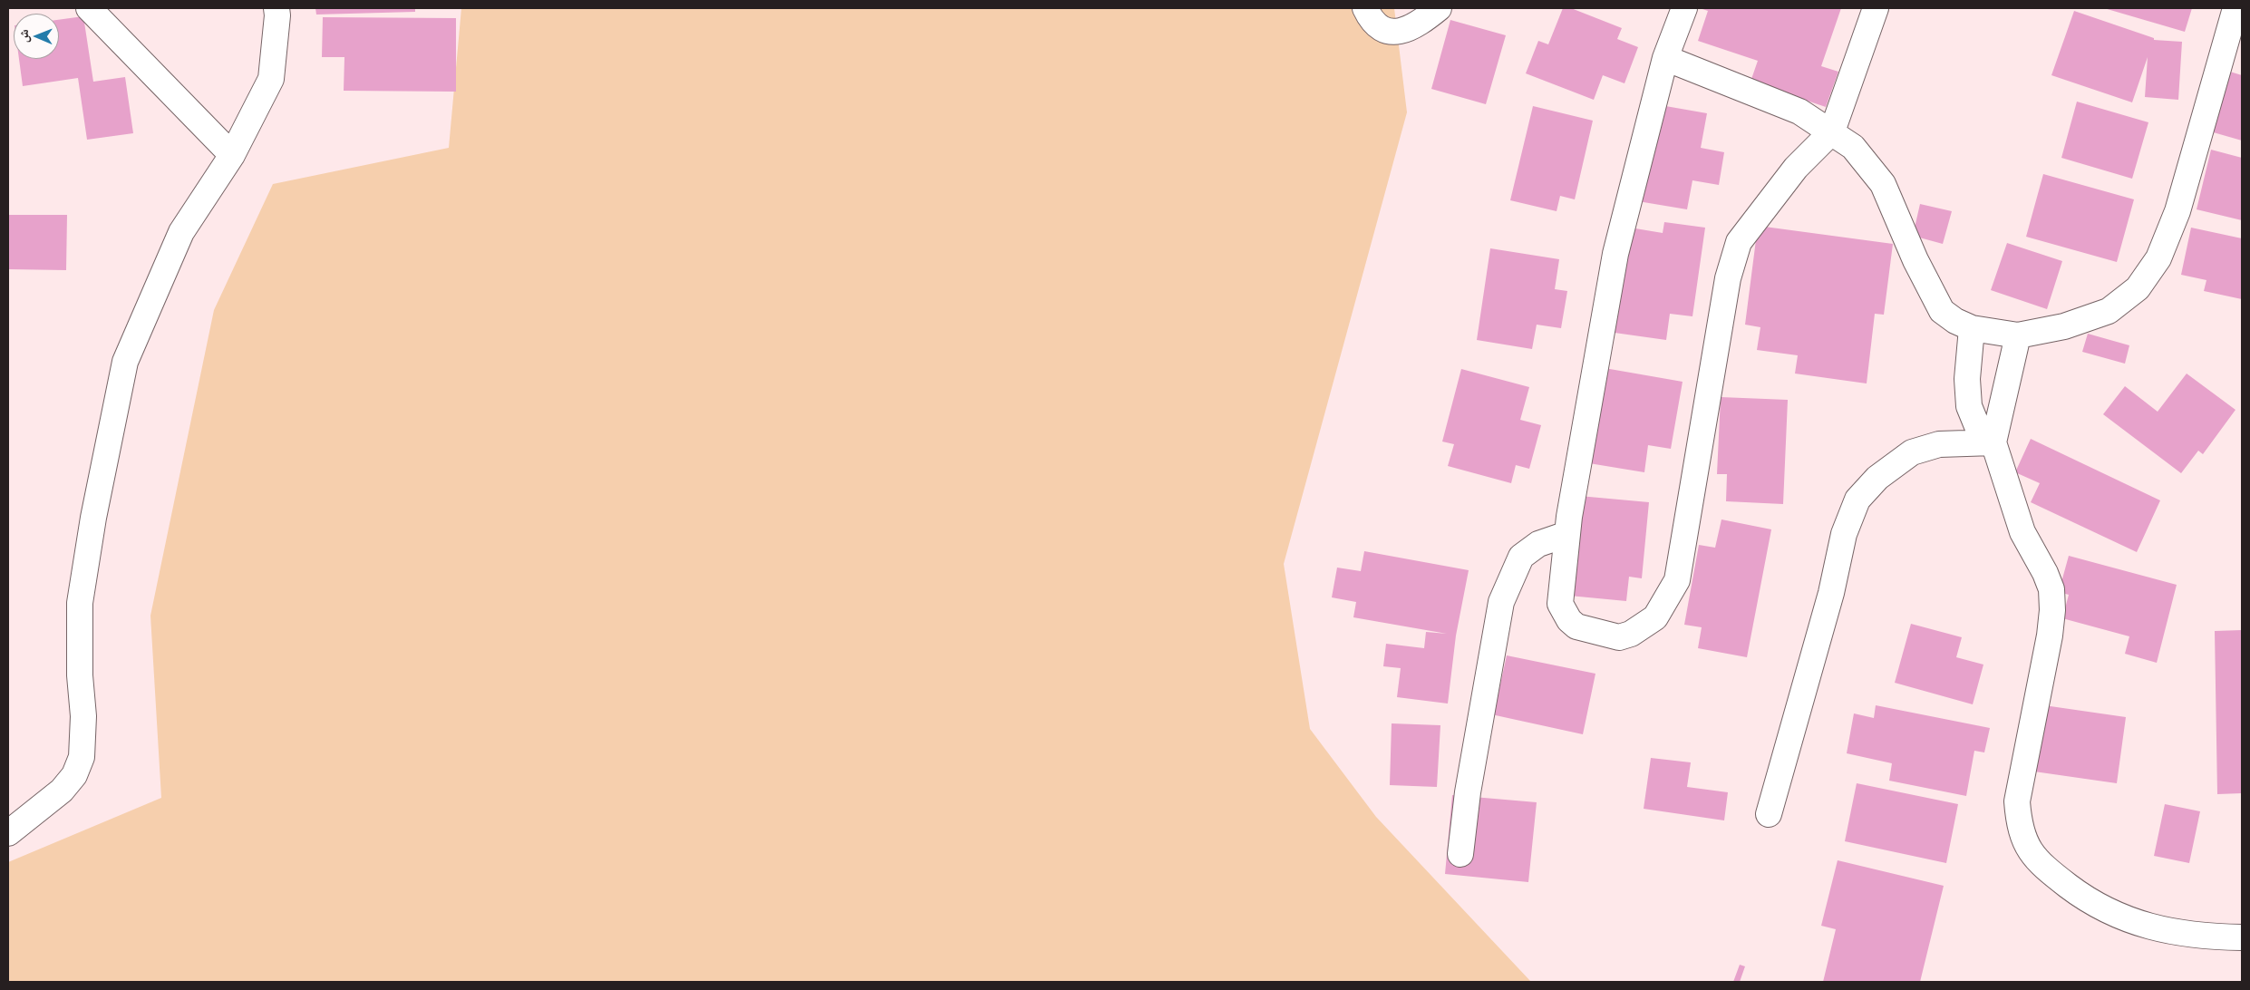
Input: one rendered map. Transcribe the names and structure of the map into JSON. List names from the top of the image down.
{
  "north": "left"
}
